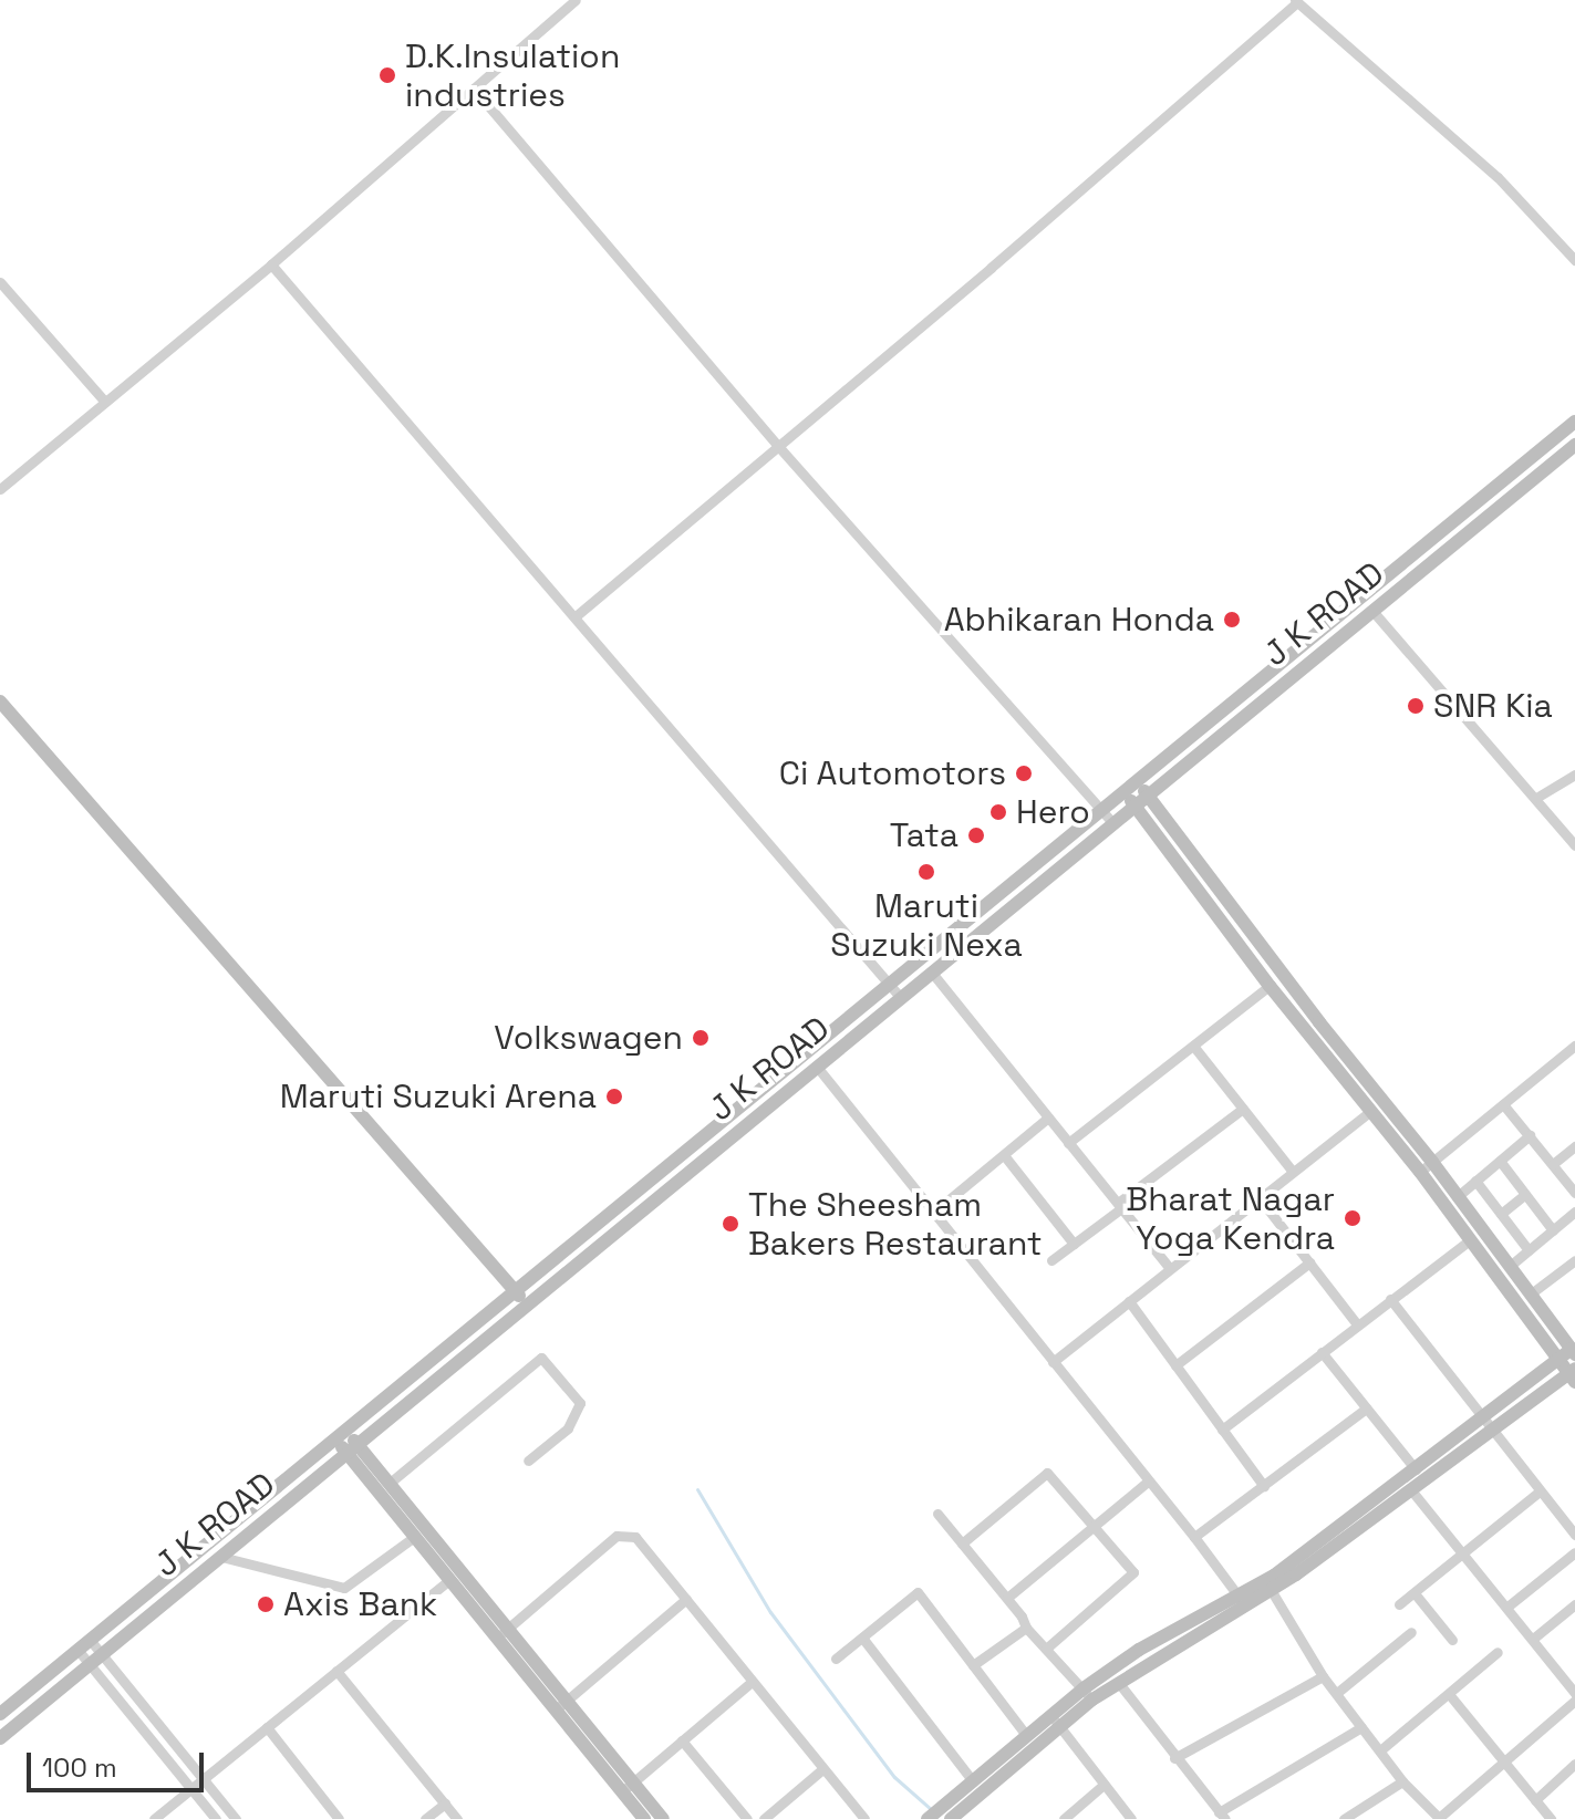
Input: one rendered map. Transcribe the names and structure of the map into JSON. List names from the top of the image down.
{
  "streets": {
    "street": ["J K ROAD"]
  },
  "places": [
    "D.K.Insulation industries",
    "Abhikaran Honda",
    "SNR Kia",
    "Ci Automotors",
    "Hero",
    "Tata",
    "Maruti Suzuki Nexa",
    "Volkswagen",
    "Maruti Suzuki Arena",
    "Bharat Nagar Yoga Kendra",
    "The Sheesham Bakers Restaurant",
    "Axis Bank"
  ],
  "scale_bar": "100 m"
}
